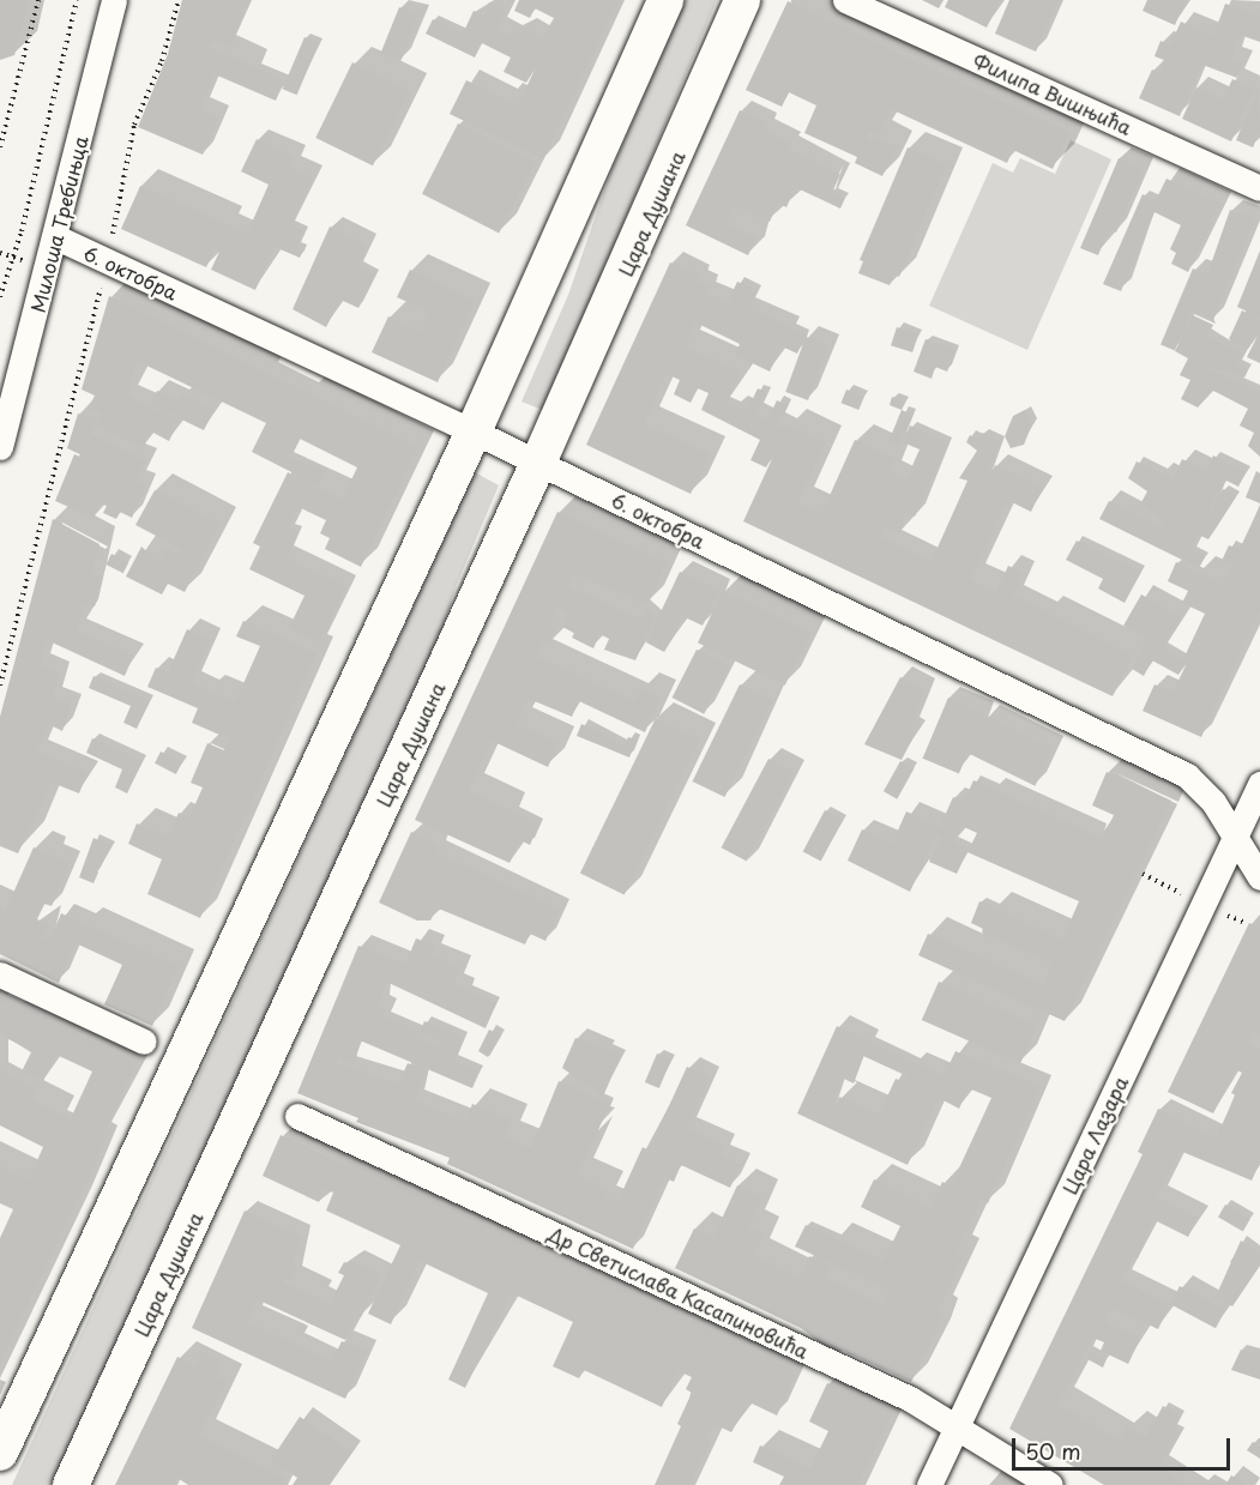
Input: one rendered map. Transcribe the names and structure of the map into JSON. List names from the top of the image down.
{
  "streets": {
    "street": [
      "Филипа Вишњића",
      "Цара Душана",
      "Милоша Требињца",
      "6. октобра",
      "Цара Лазара",
      "Др Светислава Касапиновића"
    ]
  },
  "crossings": [
    ["Цара Душана", "6. октобра"],
    ["Милоша Требињца", "6. октобра"],
    ["6. октобра", "Цара Лазара"],
    ["Цара Лазара", "Др Светислава Касапиновића"]
  ],
  "scale_bar": "50 m"
}
